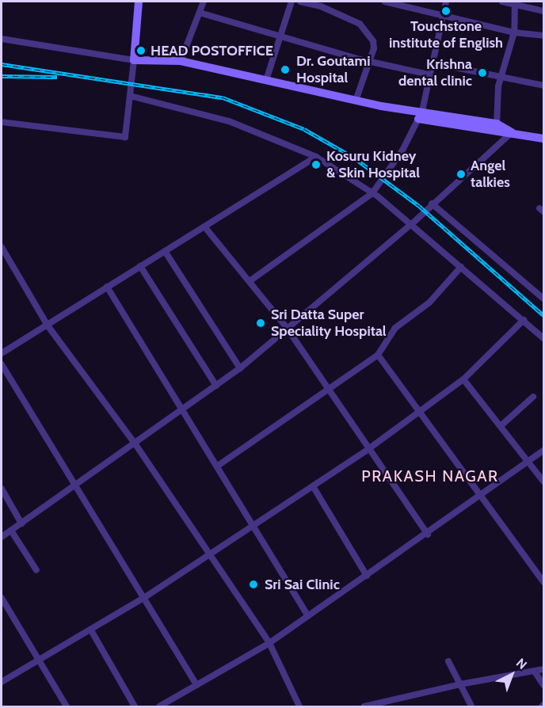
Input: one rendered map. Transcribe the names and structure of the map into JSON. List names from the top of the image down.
{
  "districts": ["PRAKASH NAGAR"],
  "places": [
    "Touchstone institute of English",
    "HEAD POSTOFFICE",
    "Dr. Goutami Hospital",
    "Krishna dental clinic",
    "Kosuru Kidney & Skin Hospital",
    "Angel talkies",
    "Sri Datta Super Speciality Hospital",
    "Sri Sai Clinic"
  ],
  "north": "top right"
}
